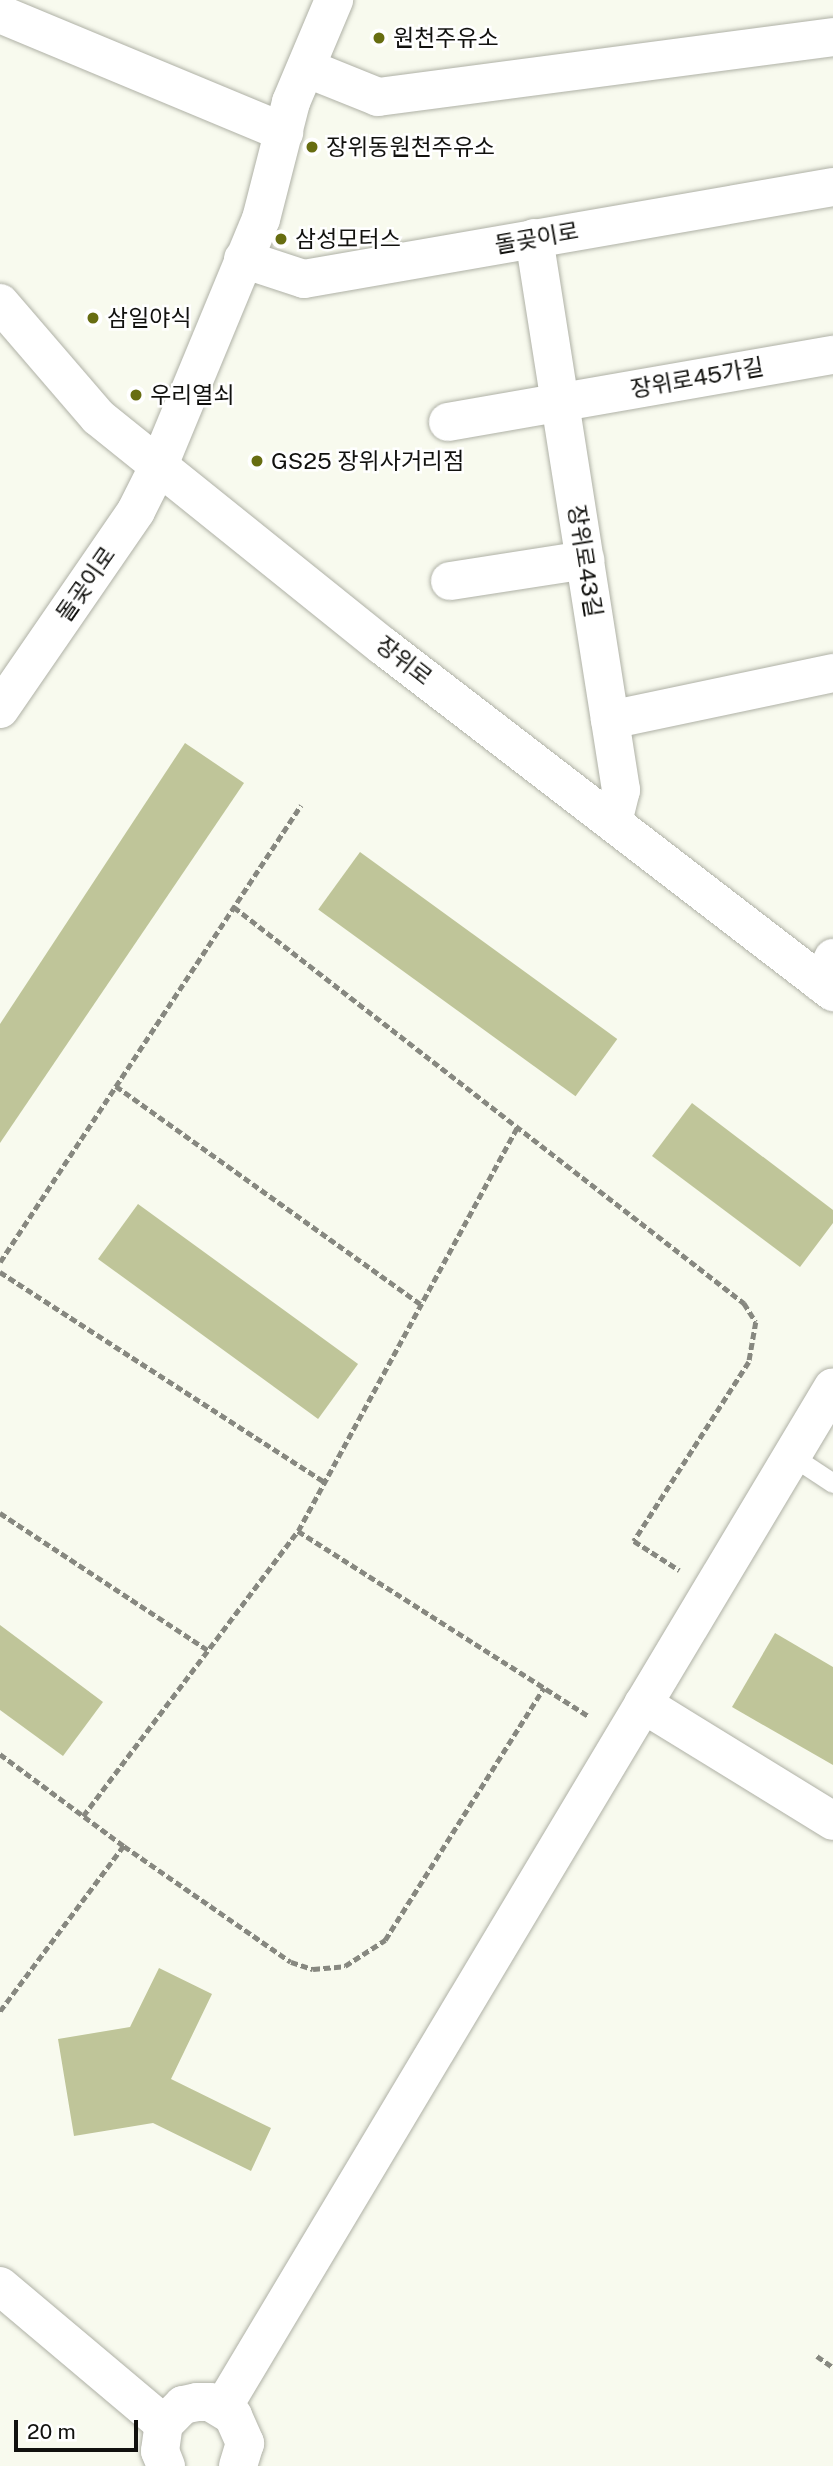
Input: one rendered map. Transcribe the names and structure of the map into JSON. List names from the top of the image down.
{
  "streets": {
    "street": [
      "돌곶이로",
      "장위로45가길",
      "장위로43길",
      "장위로"
    ]
  },
  "crossings": [
    ["돌곶이로", "장위로43길"],
    ["돌곶이로", "장위로"],
    ["장위로45가길", "장위로43길"],
    ["장위로43길", "장위로"]
  ],
  "places": [
    "원천주유소",
    "장위동원천주유소",
    "삼성모터스",
    "삼일야식",
    "우리열쇠",
    "GS25 장위사거리점"
  ],
  "scale_bar": "20 m"
}
